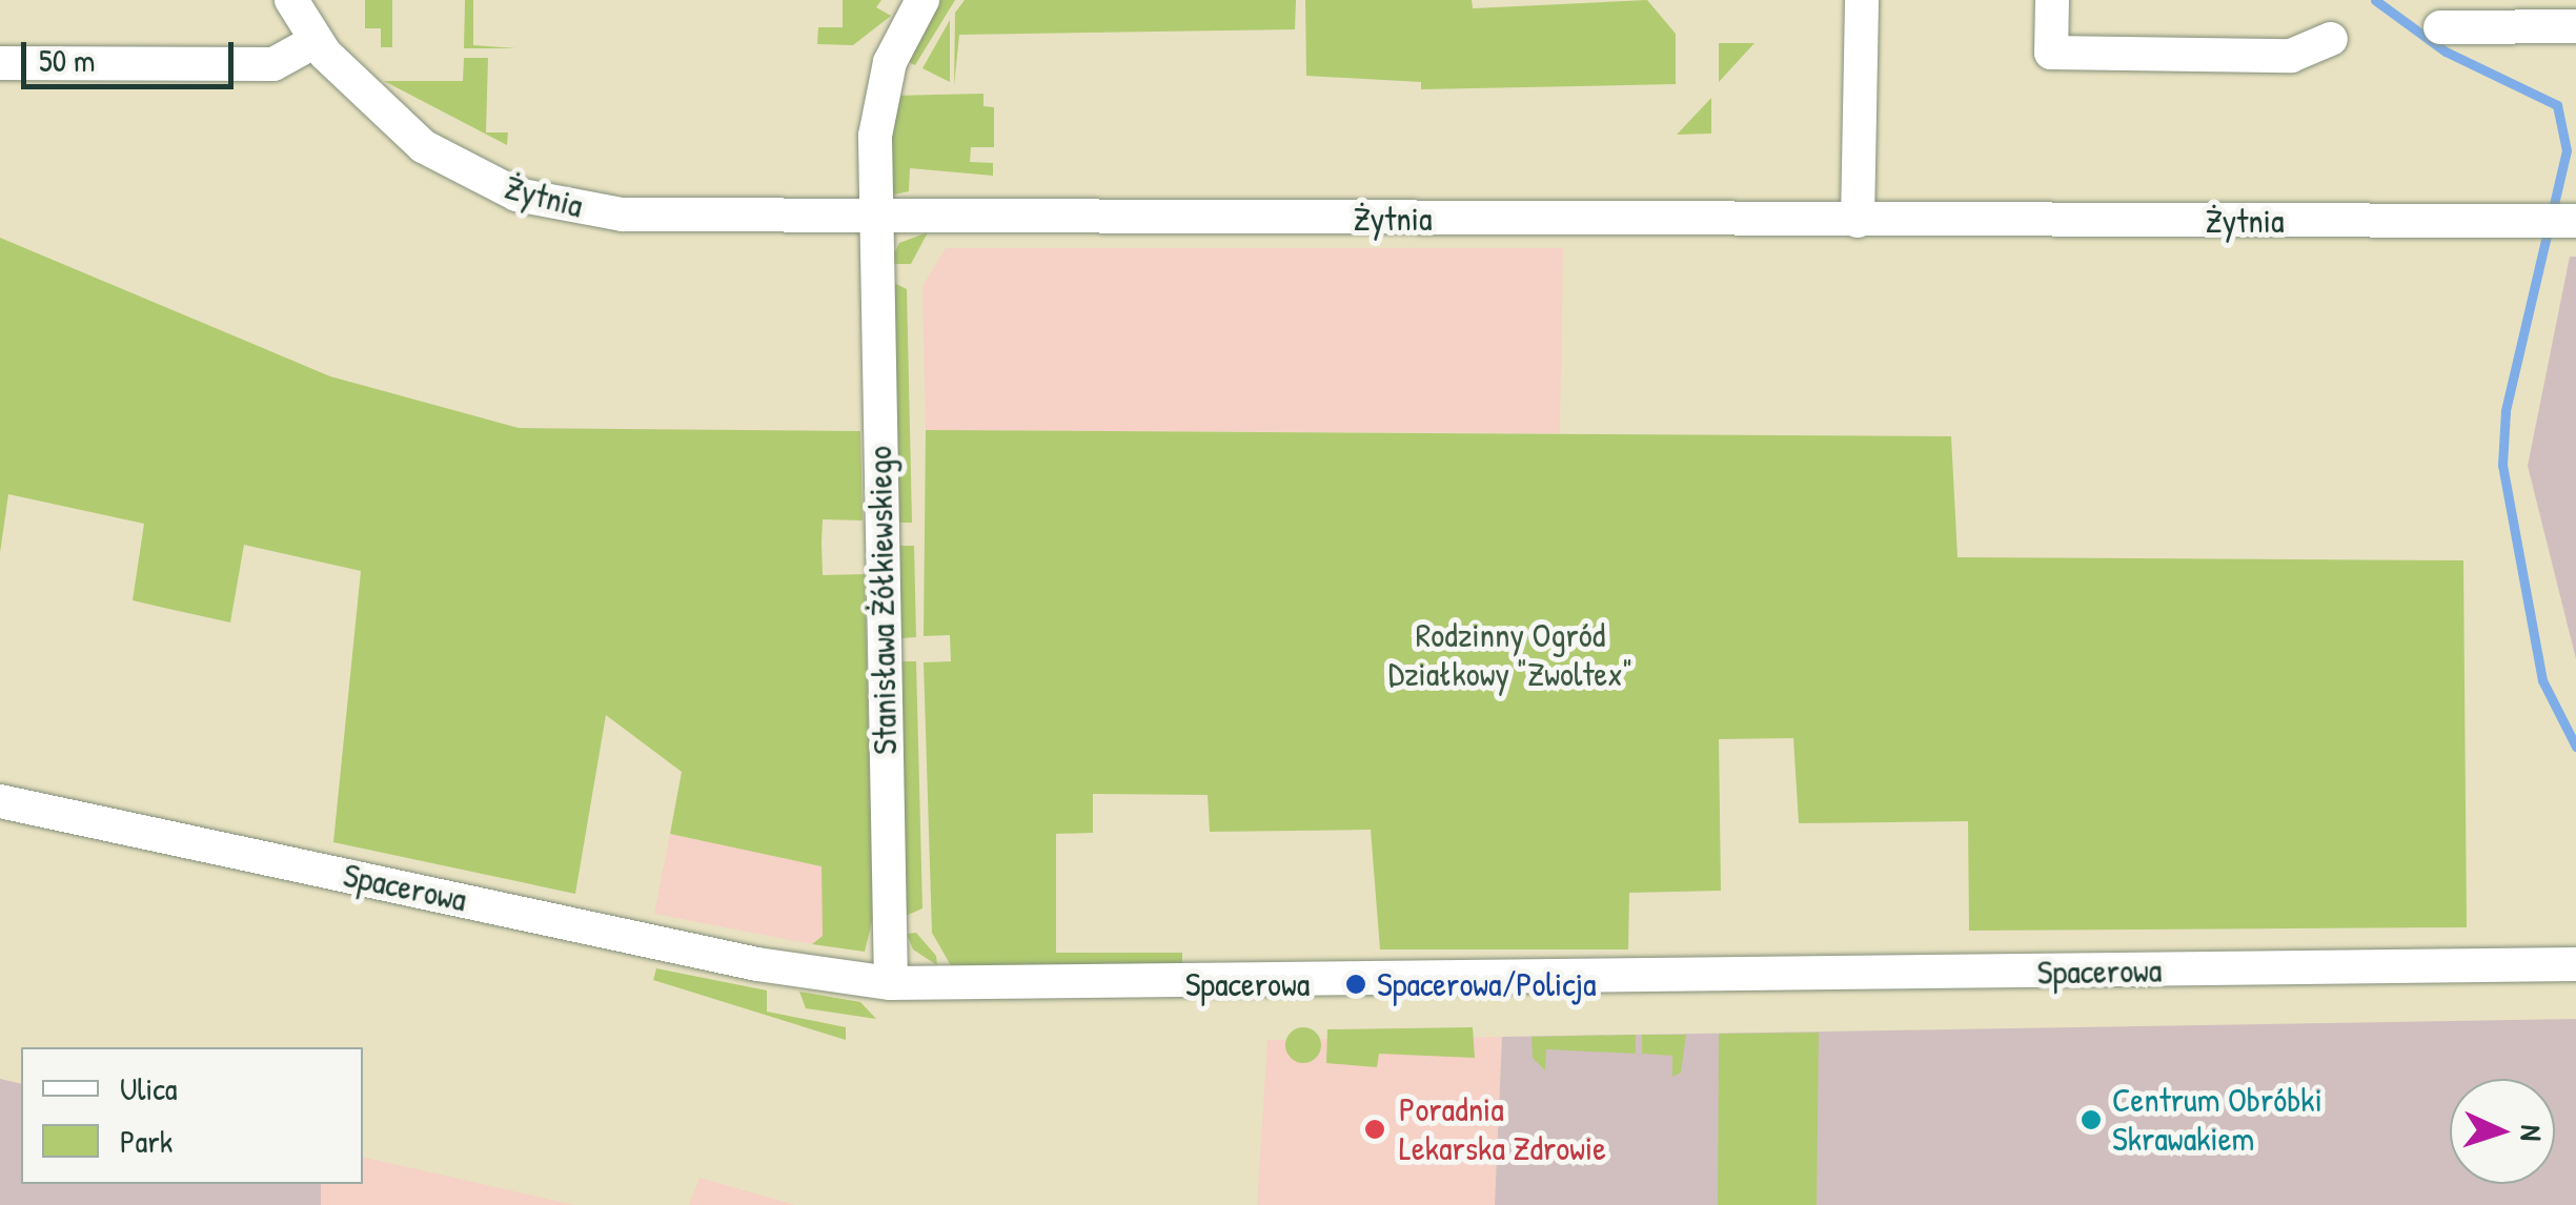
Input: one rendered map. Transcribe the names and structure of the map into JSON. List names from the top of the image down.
{
  "streets": {
    "street": ["Żytnia", "Stanisława Żółkiewskiego", "Spacerowa"]
  },
  "crossings": [
    ["Żytnia", "Stanisława Żółkiewskiego"],
    ["Stanisława Żółkiewskiego", "Spacerowa"]
  ],
  "parks": ["Rodzinny Ogród Działkowy \"Zwoltex\""],
  "places": ["Spacerowa/Policja", "Centrum Obróbki Skrawakiem", "Poradnia Lekarska Zdrowie"],
  "legend": ["Ulica", "Park"],
  "scale_bar": "50 m",
  "north": "right"
}
